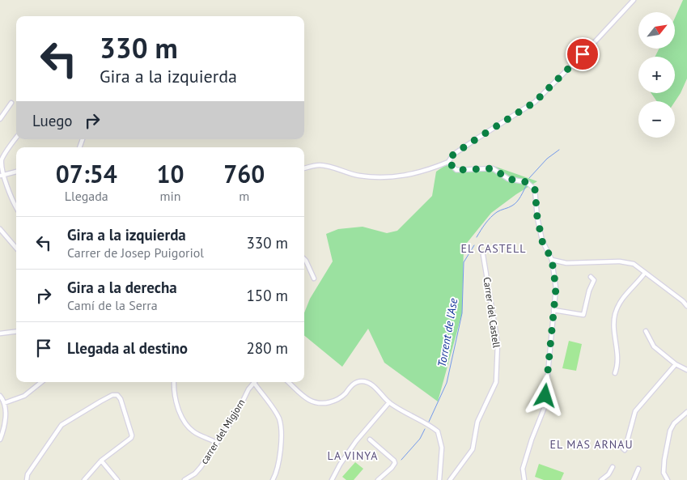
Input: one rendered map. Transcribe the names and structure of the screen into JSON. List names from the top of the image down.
{
  "streets": {
    "street": ["Carrer del Castell", "carrer del Migjorn"]
  },
  "districts": ["EL CASTELL", "EL MAS ARNAU", "LA VINYA"],
  "water": ["Torrent de l'Ase"],
  "north": "top right",
  "page": {
    "map_buttons": ["+", "−"],
    "turn": ["330 m", "Gira a la izquierda"],
    "then": "Luego",
    "eta": [
      "07:54",
      "Llegada",
      "10",
      "min",
      "760",
      "m"
    ],
    "list": [
      {
        "name": "Gira a la izquierda",
        "note": "Carrer de Josep Puigoriol",
        "value": "330 m"
      },
      {
        "name": "Gira a la derecha",
        "note": "Camí de la Serra",
        "value": "150 m"
      },
      {
        "name": "Llegada al destino",
        "value": "280 m"
      }
    ]
  }
}
